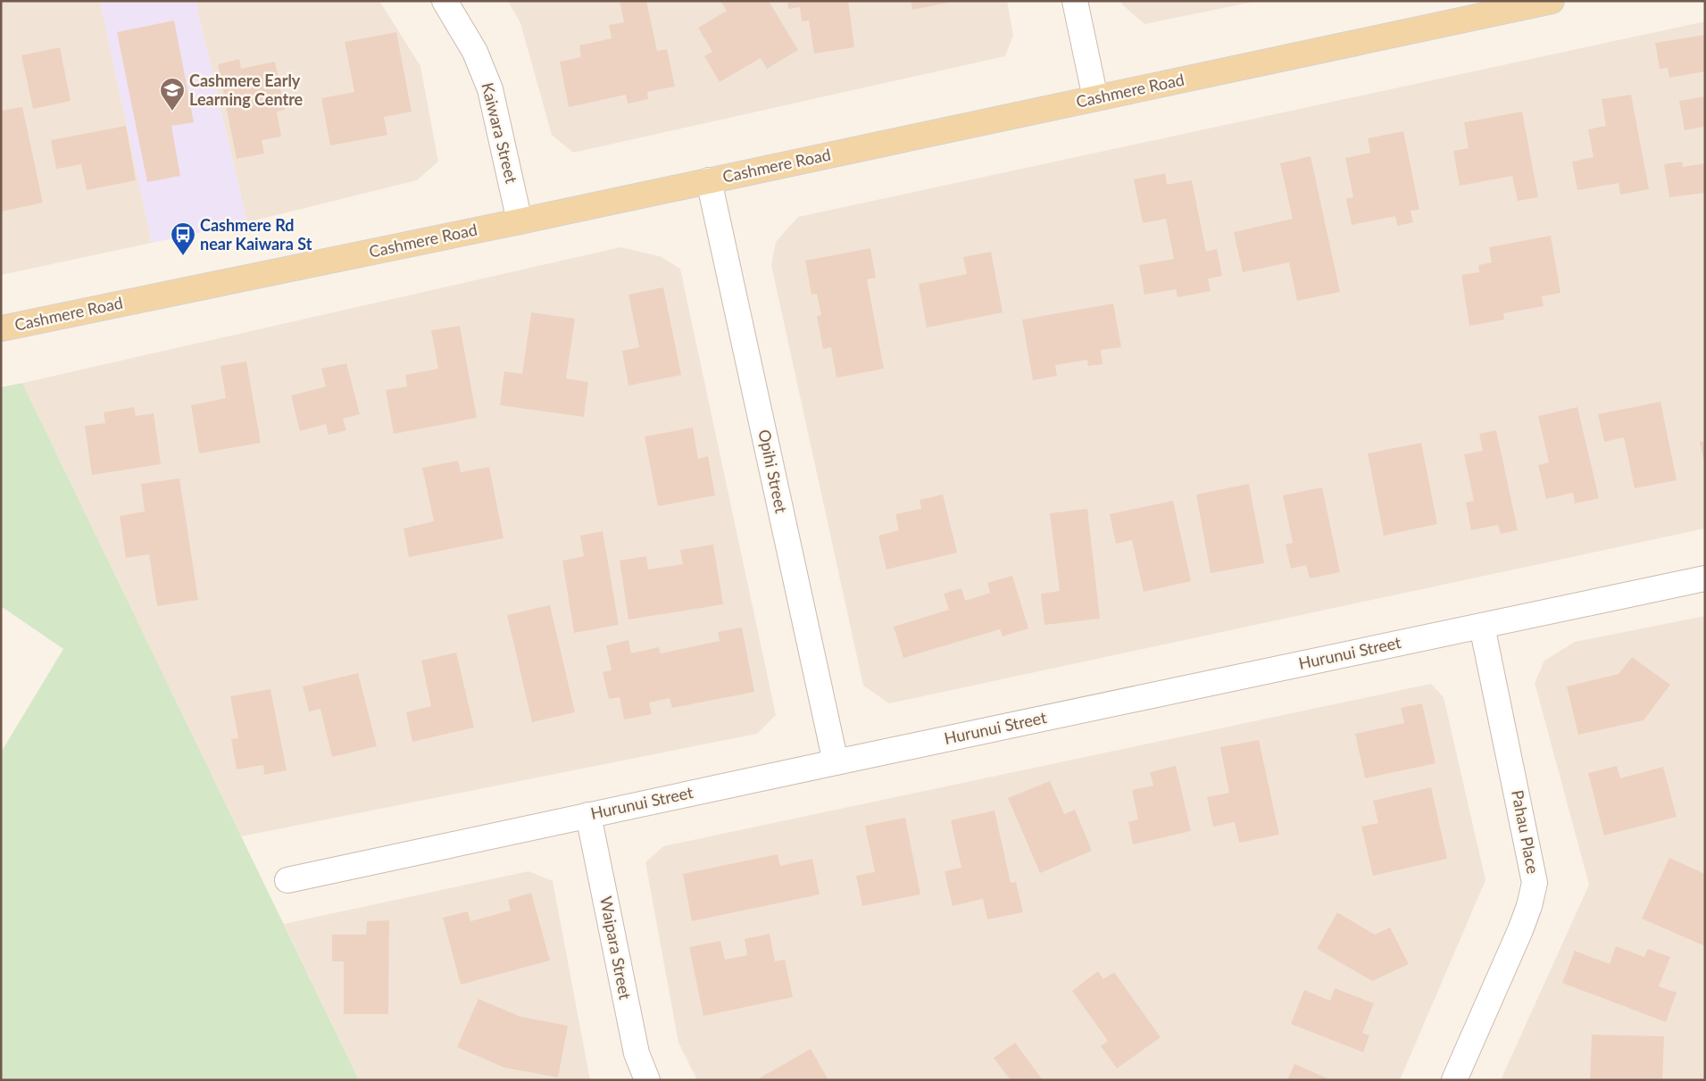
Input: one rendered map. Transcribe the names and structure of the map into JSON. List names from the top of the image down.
{
  "streets": {
    "main road": ["Cashmere Road"],
    "street": [
      "Kaiwara Street",
      "Opihi Street",
      "Hurunui Street",
      "Pahau Place",
      "Waipara Street"
    ]
  },
  "crossings": [
    ["Cashmere Road", "Kaiwara Street"],
    ["Cashmere Road", "Opihi Street"],
    ["Opihi Street", "Hurunui Street"],
    ["Hurunui Street", "Pahau Place"],
    ["Hurunui Street", "Waipara Street"]
  ],
  "places": {
    "school or university": ["Cashmere Early Learning Centre"],
    "bus stop": ["Cashmere Rd near Kaiwara St"]
  }
}
